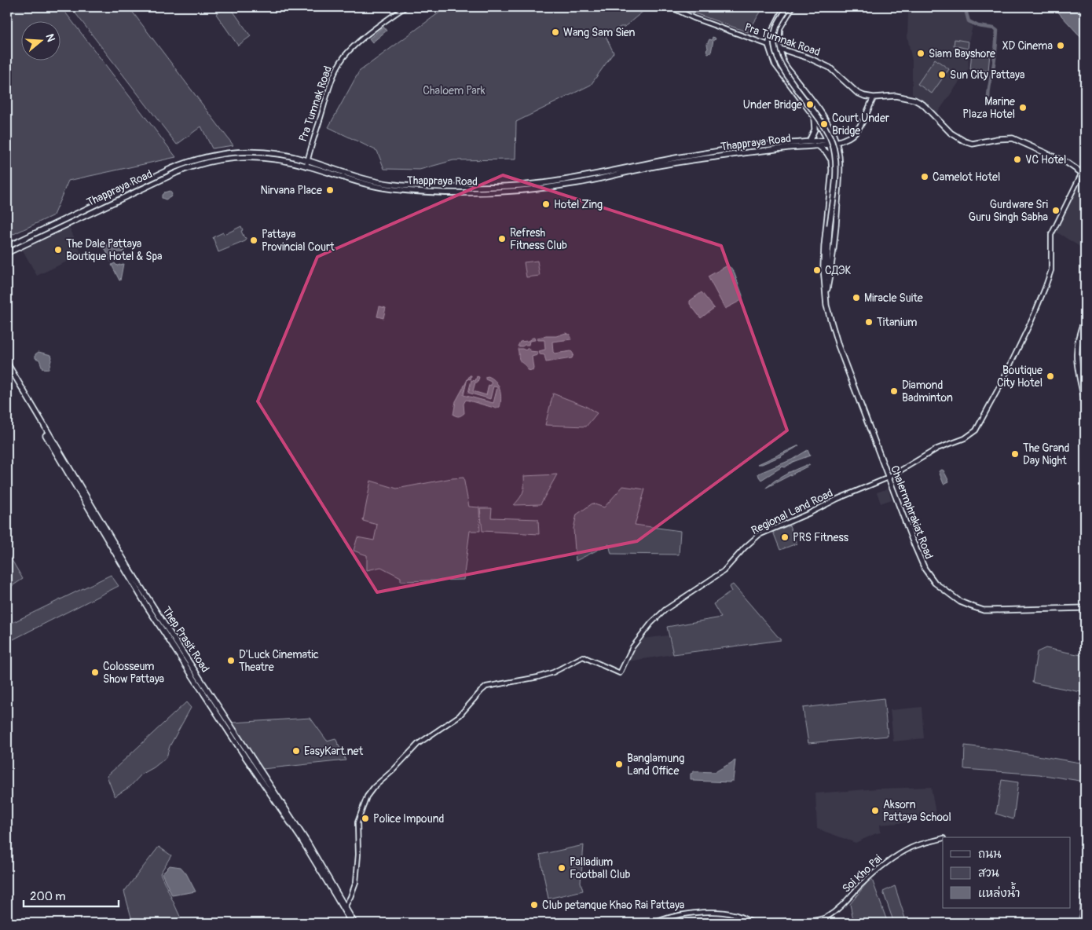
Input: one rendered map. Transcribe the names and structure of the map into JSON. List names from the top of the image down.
{
  "streets": {
    "main road": [
      "Pra Tumnak Road",
      "Thappraya Road",
      "Chalermphrakiat Road",
      "Thep Prasit Road"
    ],
    "street": ["Regional Land Road", "Soi Kho Pai"]
  },
  "crossings": [
    ["Pra Tumnak Road", "Thappraya Road"],
    ["Pra Tumnak Road", "Chalermphrakiat Road"],
    ["Thappraya Road", "Chalermphrakiat Road"],
    ["Regional Land Road", "Chalermphrakiat Road"],
    ["Regional Land Road", "Thep Prasit Road"]
  ],
  "parks": ["Chaloem Park"],
  "places": [
    "Wang Sam Sien",
    "XD Cinema",
    "Siam Bayshore",
    "Sun City Pattaya",
    "Under Bridge",
    "Marine Plaza Hotel",
    "Court Under Bridge",
    "VC Hotel",
    "Camelot Hotel",
    "Nirvana Place",
    "Hotel Zing",
    "Gurdware Sri Guru Singh Sabha",
    "Refresh Fitness Club",
    "Pattaya Provincial Court",
    "The Dale Pattaya Boutique Hotel & Spa",
    "СДЭК",
    "Miracle Suite",
    "Titanium",
    "Boutique City Hotel",
    "Diamond Badminton",
    "The Grand Day Night",
    "PRS Fitness",
    "D'Luck Cinematic Theatre",
    "Colosseum Show Pattaya",
    "EasyKart.net",
    "Banglamung Land Office",
    "Aksorn Pattaya School",
    "Police Impound",
    "Palladium Football Club",
    "Club petanque Khao Rai Pattaya"
  ],
  "legend": ["ถนน", "สวน", "แหล่งน้ำ"],
  "scale_bar": "200 m",
  "north": "right"
}
